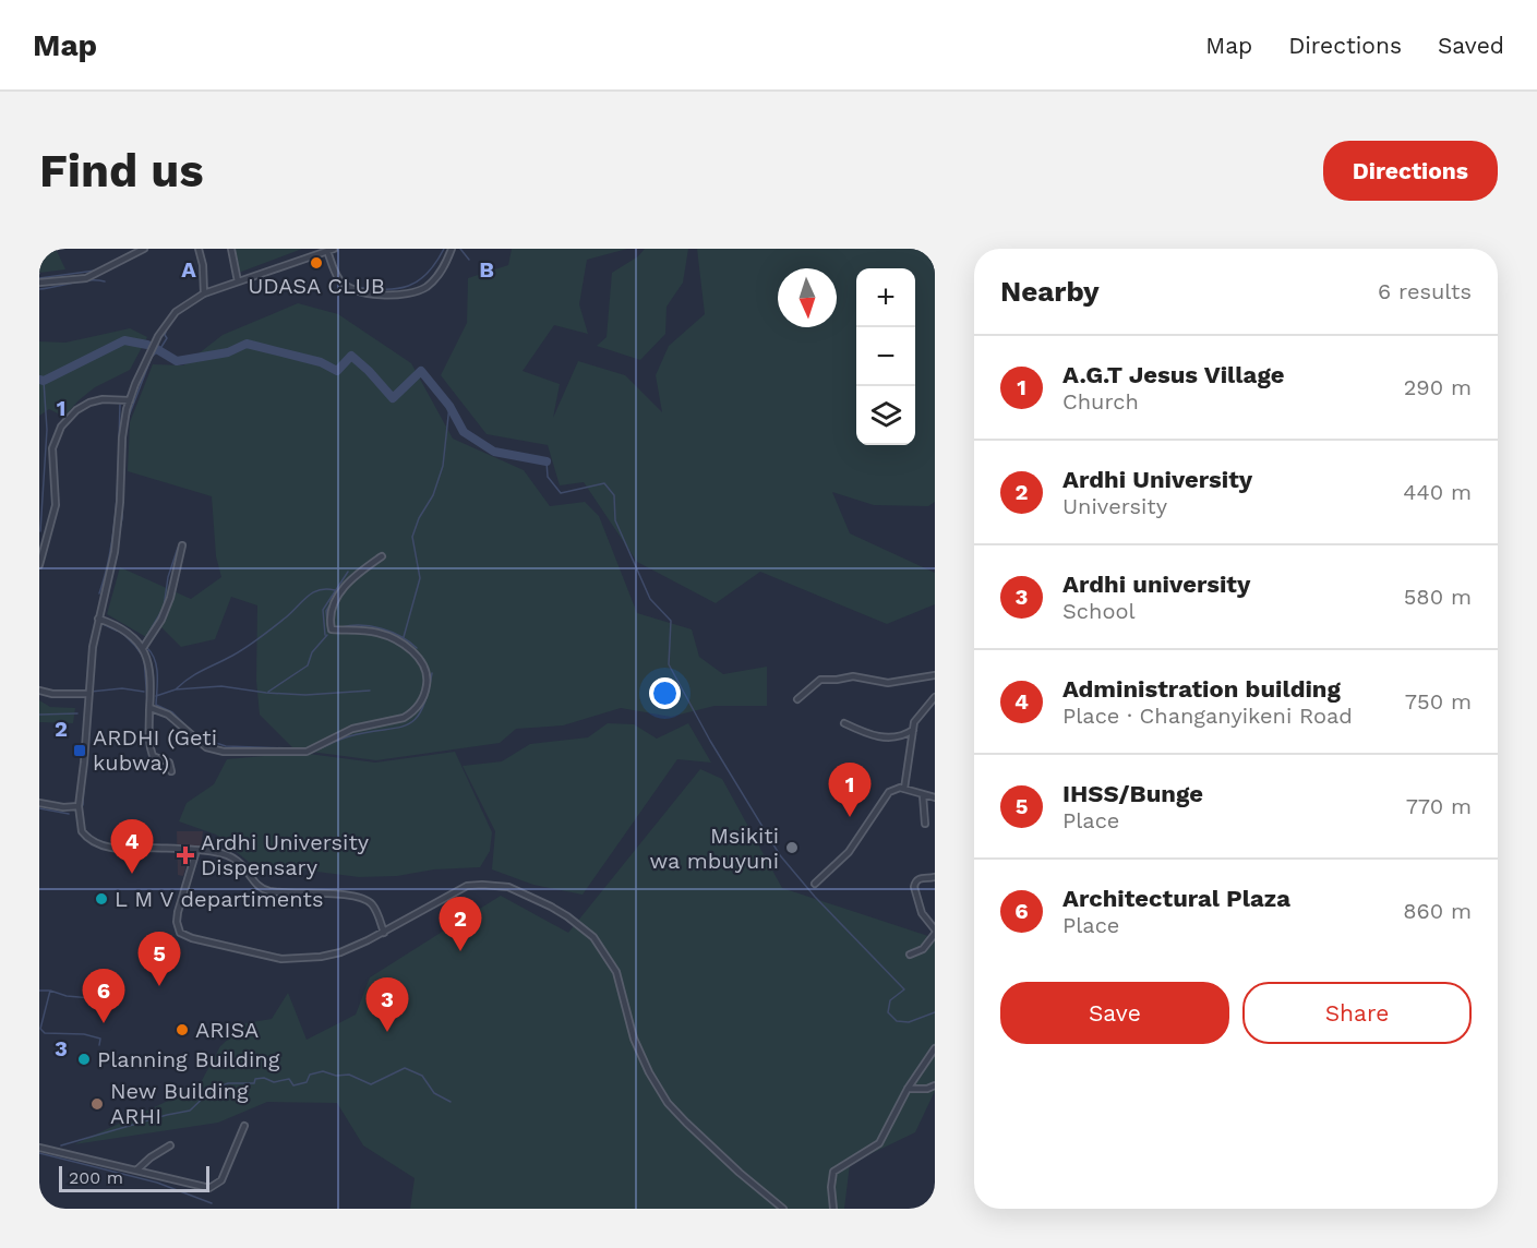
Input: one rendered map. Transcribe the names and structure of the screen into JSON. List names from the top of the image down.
{
  "places": {
    "other": [
      "UDASA CLUB",
      "Msikiti wa mbuyuni",
      "L M V departiments",
      "ARISA",
      "Planning Building",
      "New Building ARHI"
    ],
    "transit": ["ARDHI (Geti kubwa)"],
    "health": ["Ardhi University Dispensary"]
  },
  "scale_bar": "200 m",
  "north": "bottom",
  "page": {
    "header": "Map",
    "nav": ["Map", "Directions", "Saved"],
    "buttons": [
      "Directions",
      ["Save", "Share"]
    ],
    "title": "Find us",
    "heading": ["Nearby", "6 results"],
    "map_buttons": ["+", "−"],
    "list": [
      {
        "mark": "1",
        "name": "A.G.T Jesus Village",
        "note": "Church",
        "value": "290 m"
      },
      {
        "mark": "2",
        "name": "Ardhi University",
        "note": "University",
        "value": "440 m"
      },
      {
        "mark": "3",
        "name": "Ardhi university",
        "note": "School",
        "value": "580 m"
      },
      {
        "mark": "4",
        "name": "Administration building",
        "note": "Place · Changanyikeni Road",
        "value": "750 m"
      },
      {
        "mark": "5",
        "name": "IHSS/Bunge",
        "note": "Place",
        "value": "770 m"
      },
      {
        "mark": "6",
        "name": "Architectural Plaza",
        "note": "Place",
        "value": "860 m"
      }
    ],
    "pins": [
      "1",
      "4",
      "2",
      "5",
      "6",
      "3"
    ],
    "scale": "200 m"
  },
  "grid": {
    "columns": ["A", "B"],
    "rows": ["1", "2", "3"]
  }
}
